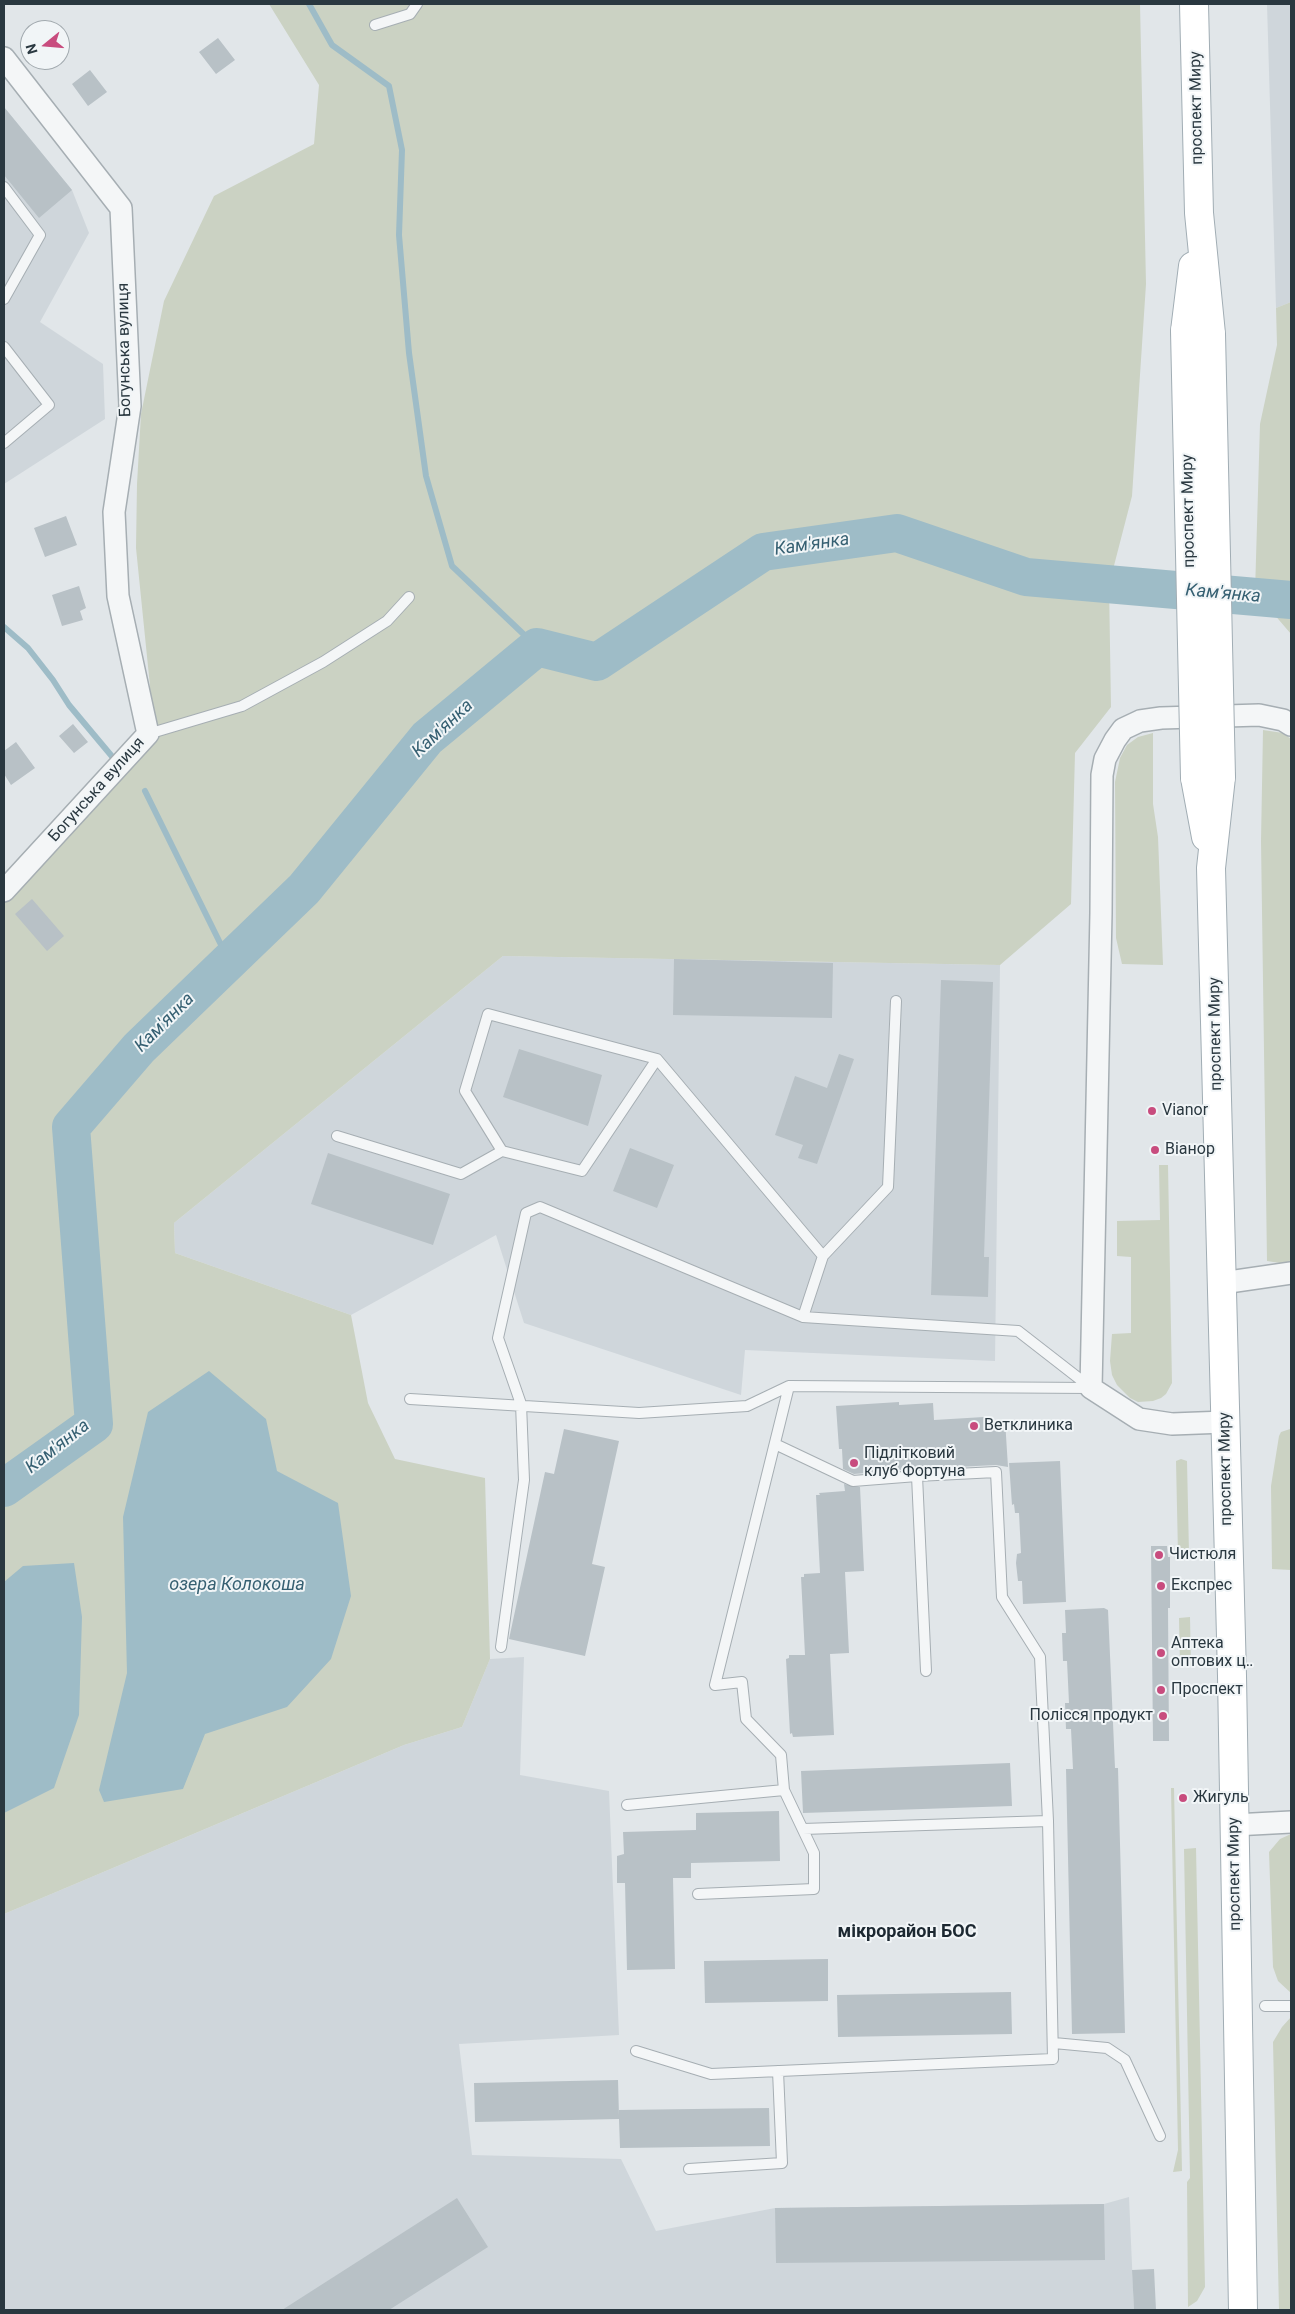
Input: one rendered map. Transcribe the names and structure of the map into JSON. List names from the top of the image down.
{
  "streets": {
    "main road": ["проспект Миру"],
    "street": ["Богунська вулиця"]
  },
  "districts": ["мікрорайон БОС"],
  "water": ["Кам'янка", "озера Колокоша"],
  "places": [
    "Vianor",
    "Віанор",
    "Ветклиника",
    "Підлітковий клуб Фортуна",
    "Чистюля",
    "Експрес",
    "Аптека оптових ц‥",
    "Проспект",
    "Полісся продукт",
    "Жигуль"
  ],
  "north": "left"
}
